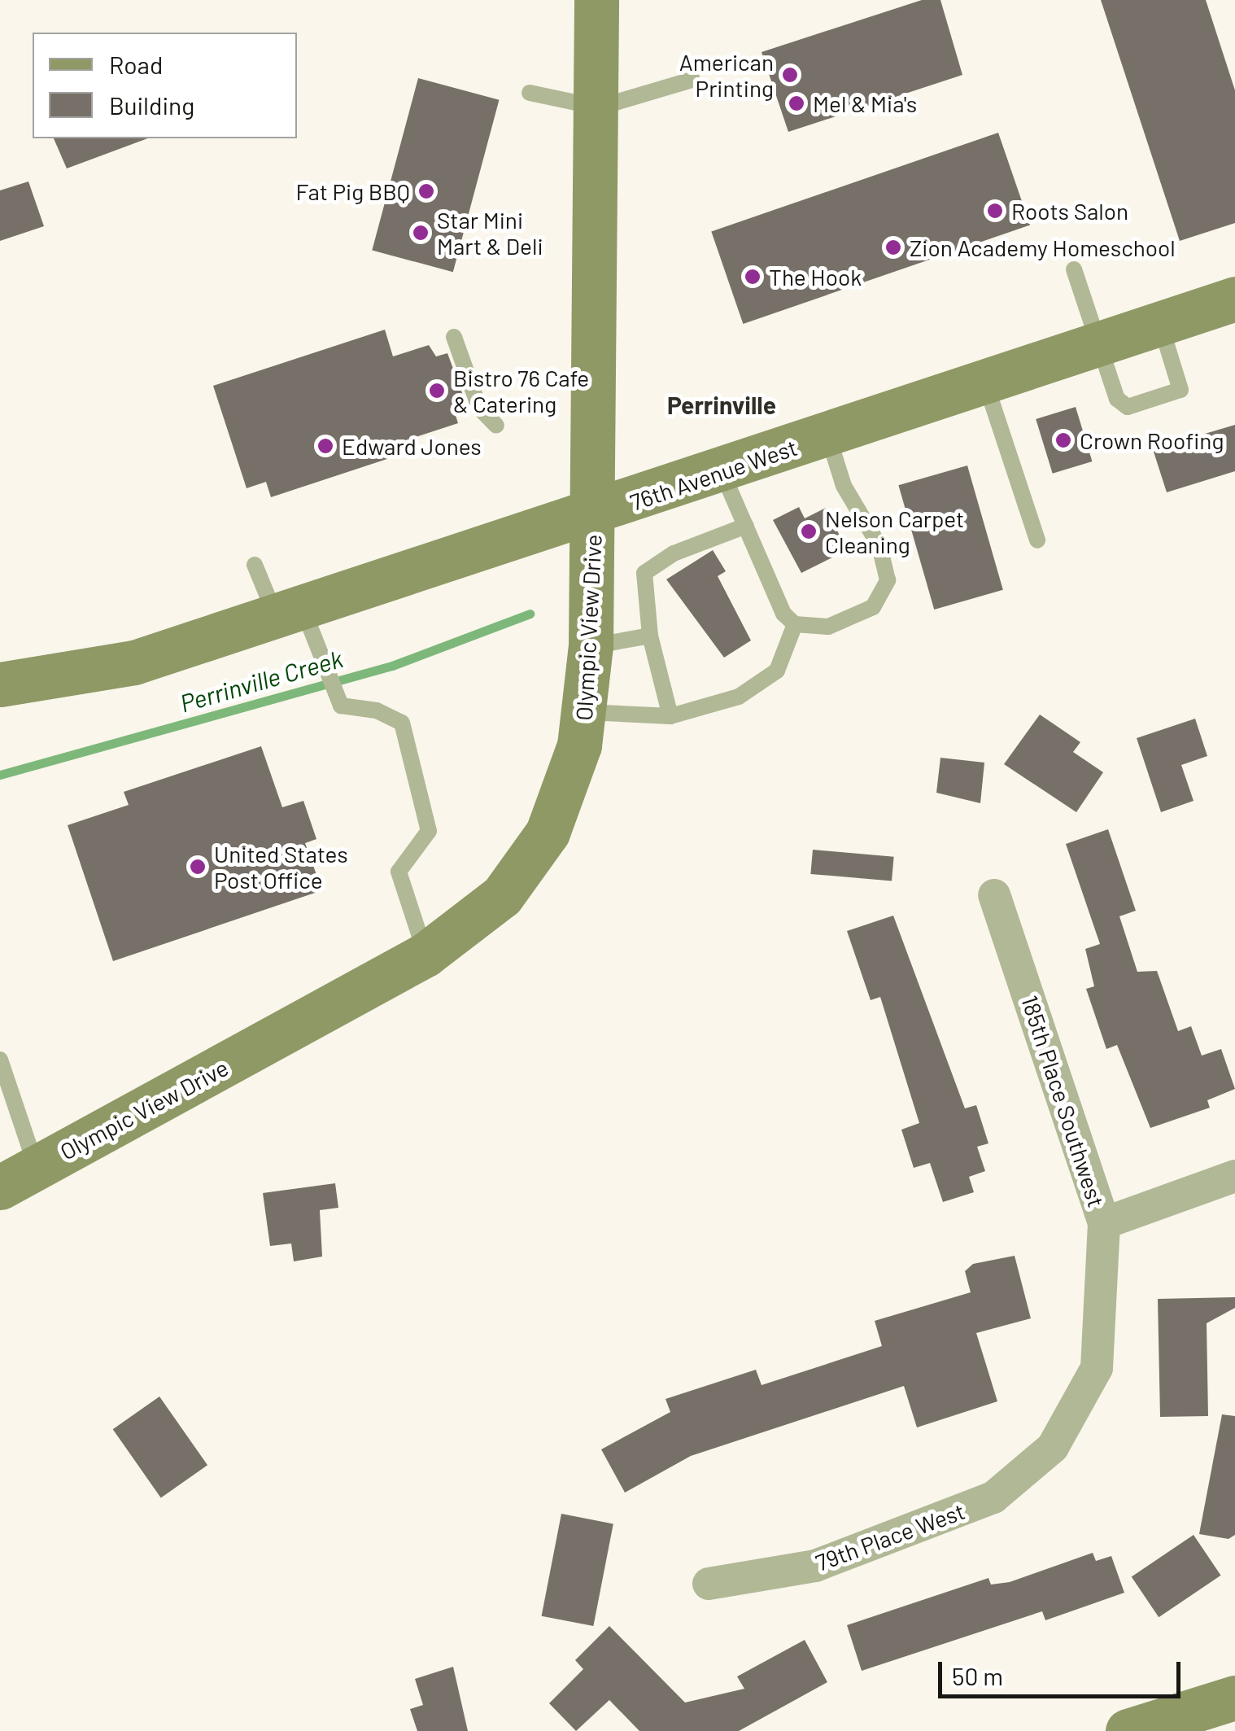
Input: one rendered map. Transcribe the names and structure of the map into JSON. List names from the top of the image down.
{
  "streets": {
    "main road": ["76th Avenue West", "Olympic View Drive"],
    "street": ["185th Place Southwest", "79th Place West"]
  },
  "crossings": [
    ["76th Avenue West", "Olympic View Drive"],
    ["185th Place Southwest", "79th Place West"]
  ],
  "districts": ["Perrinville"],
  "water": ["Perrinville Creek"],
  "places": [
    "American Printing",
    "Mel & Mia's",
    "Fat Pig BBQ",
    "Roots Salon",
    "Star Mini Mart & Deli",
    "Zion Academy Homeschool",
    "The Hook",
    "Bistro 76 Cafe & Catering",
    "Crown Roofing",
    "Edward Jones",
    "Nelson Carpet Cleaning",
    "United States Post Office"
  ],
  "legend": ["Road", "Building"],
  "scale_bar": "50 m"
}
